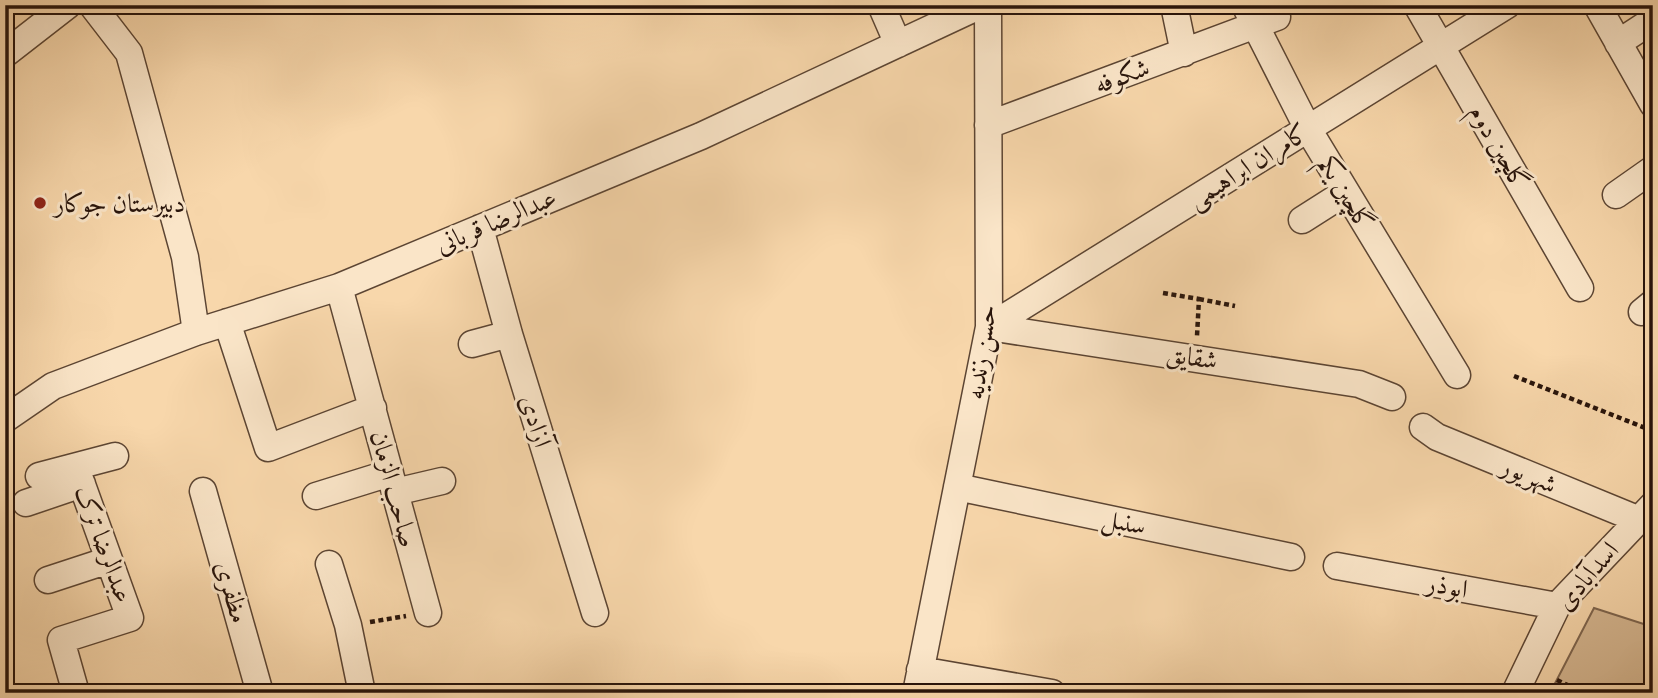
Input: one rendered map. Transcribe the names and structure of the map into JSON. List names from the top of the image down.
{
  "streets": {
    "street": [
      "شکوفه",
      "گلچین دوم",
      "کامران ابراهیمی",
      "گلچین یکم",
      "عبدالرضا قربانی",
      "حسن زندیه",
      "شقایق",
      "آزادی",
      "شهریور",
      "صاحب الزمان",
      "سنبل",
      "عبدالرضا ترک",
      "اسدآبادی",
      "ابوذر",
      "مظفری"
    ]
  },
  "crossings": [
    ["شکوفه", "گلچین یکم"],
    ["شکوفه", "حسن زندیه"],
    ["گلچین دوم", "کامران ابراهیمی"],
    ["کامران ابراهیمی", "گلچین یکم"],
    ["کامران ابراهیمی", "حسن زندیه"],
    ["کامران ابراهیمی", "شقایق"],
    ["عبدالرضا قربانی", "آزادی"],
    ["عبدالرضا قربانی", "صاحب الزمان"],
    ["حسن زندیه", "شقایق"],
    ["حسن زندیه", "سنبل"],
    ["شهریور", "اسدآبادی"],
    ["اسدآبادی", "ابوذر"]
  ],
  "places": ["دبیرستان جوکار"]
}
